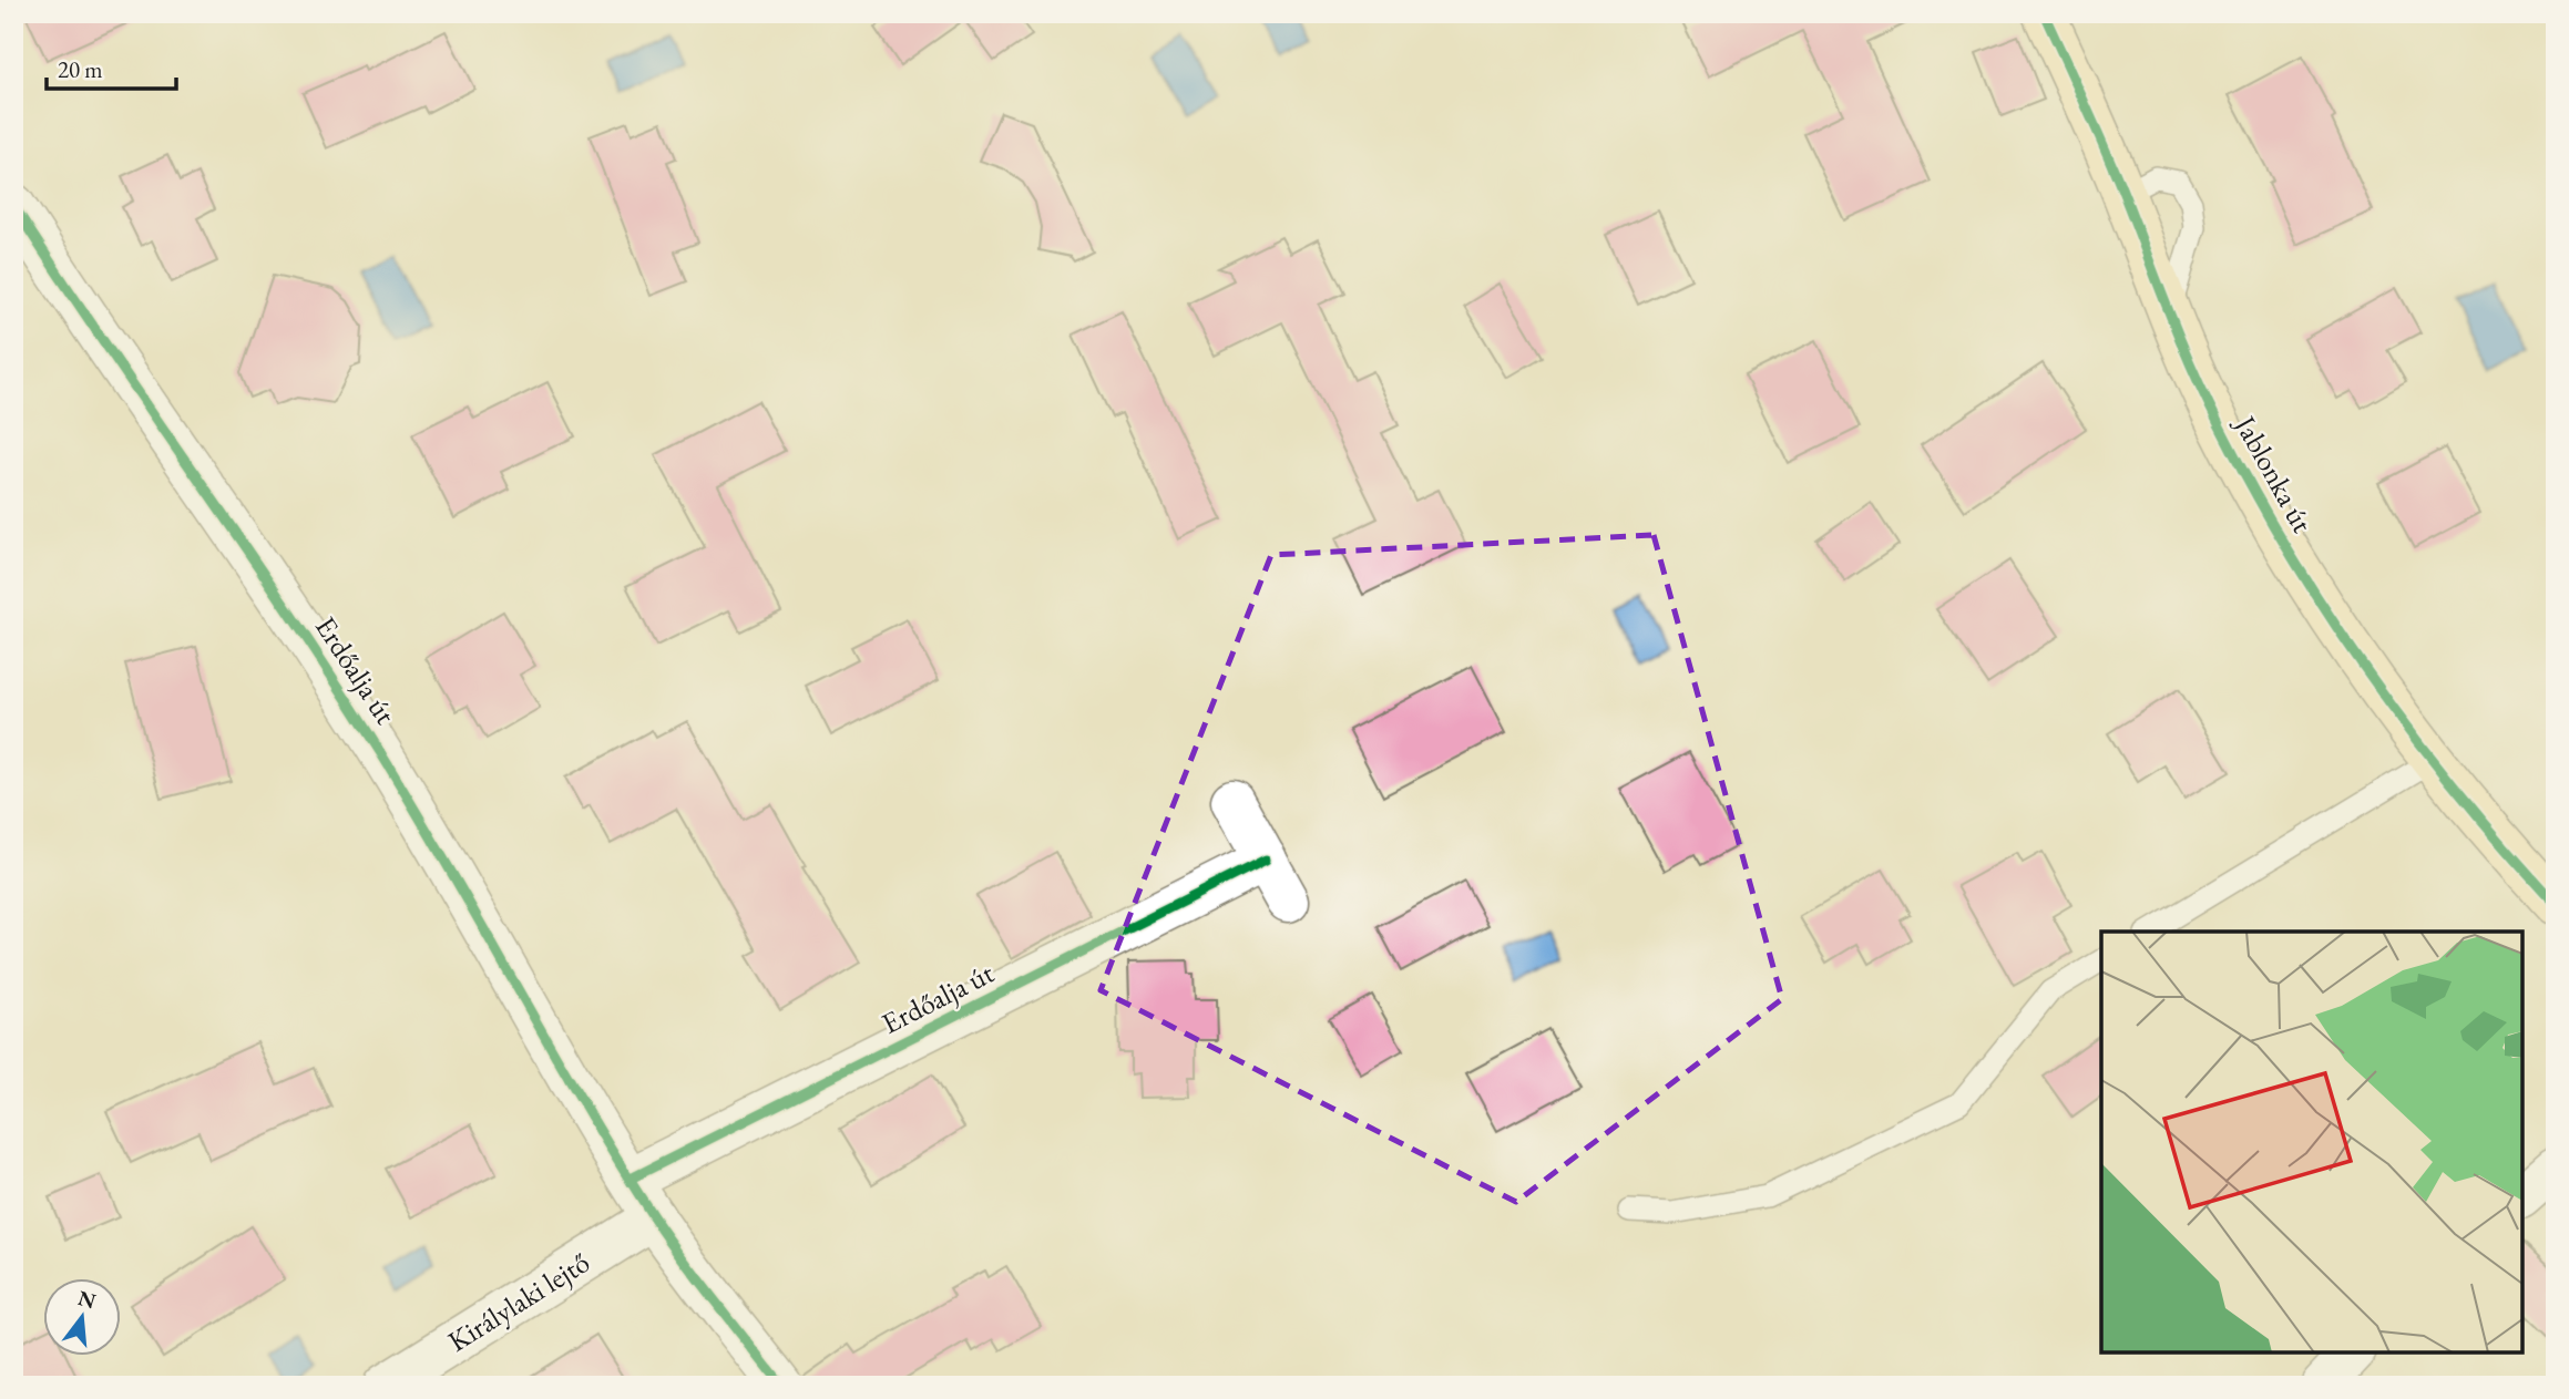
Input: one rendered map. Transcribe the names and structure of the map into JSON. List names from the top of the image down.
{
  "streets": {
    "street": ["Jablonka út", "Erdőalja út", "Királylaki lejtő"]
  },
  "crossings": [
    ["Erdőalja út", "Királylaki lejtő"]
  ],
  "scale_bar": "20 m",
  "north": "top"
}
